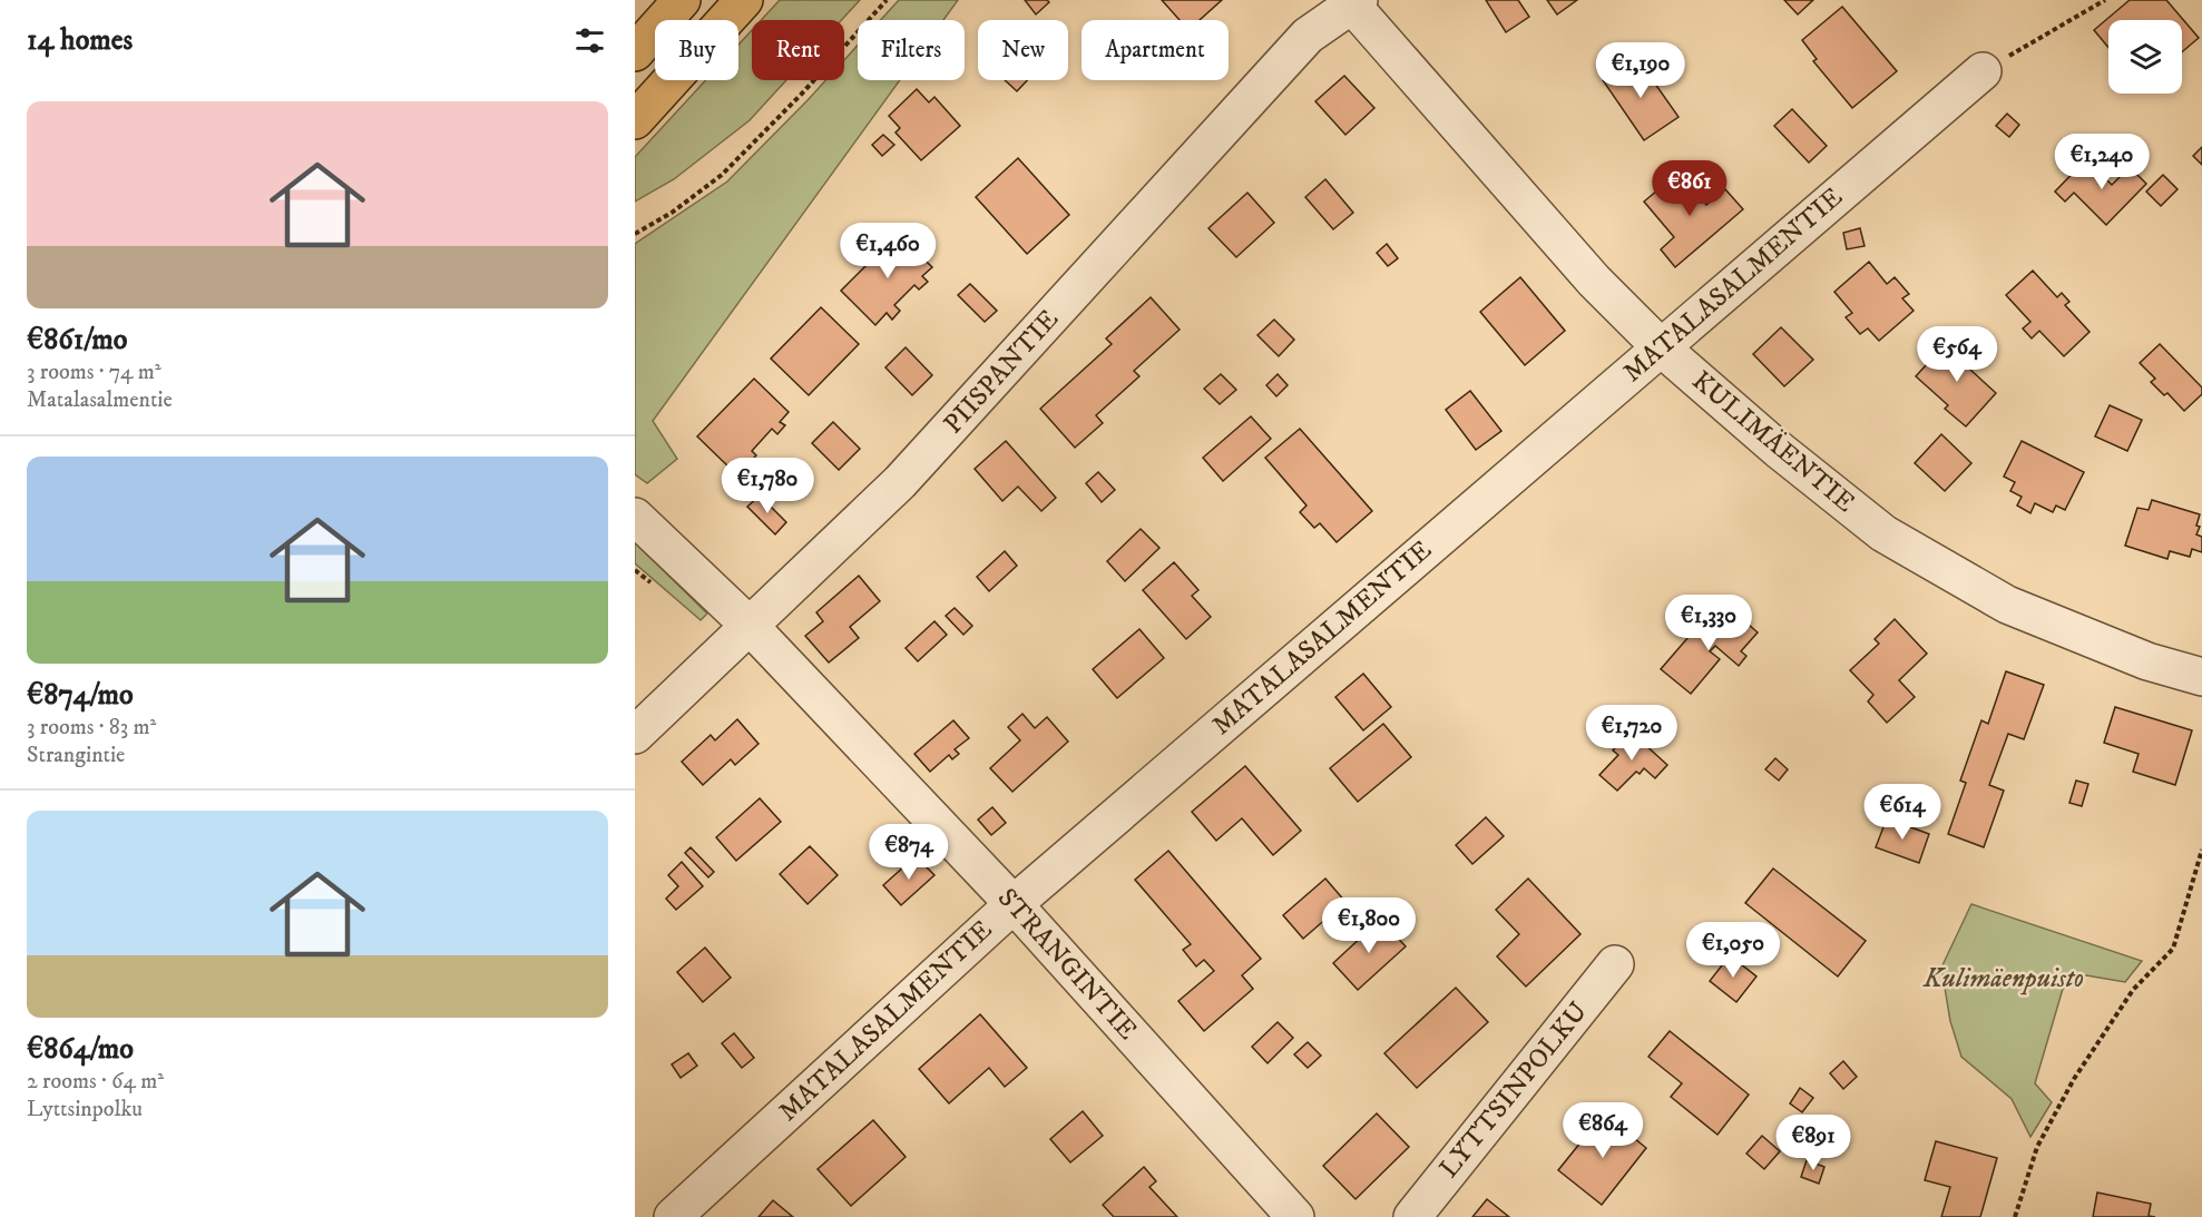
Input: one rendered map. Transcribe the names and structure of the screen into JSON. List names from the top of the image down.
{
  "streets": {
    "street": [
      "MATALASALMENTIE",
      "PIISPANTIE",
      "KULIMÄENTIE",
      "STRANGINTIE",
      "LYTTSINPOLKU"
    ]
  },
  "crossings": [
    ["MATALASALMENTIE", "KULIMÄENTIE"],
    ["MATALASALMENTIE", "STRANGINTIE"],
    ["PIISPANTIE", "KULIMÄENTIE"],
    ["PIISPANTIE", "STRANGINTIE"]
  ],
  "parks": ["Kulimäenpuisto"],
  "page": {
    "heading": "14 homes",
    "chip": [
      "Buy",
      "Rent",
      "Filters",
      "New",
      "Apartment"
    ],
    "price": [
      "€1,190",
      "€1,240",
      "€861",
      "€1,460",
      "€564",
      "€1,780",
      "€1,330",
      "€1,720",
      "€614",
      "€874",
      "€1,800",
      "€1,050",
      "€864",
      "€891"
    ],
    "list": [
      {
        "name": "€861/mo",
        "note": "3 rooms · 74 m² · Matalasalmentie"
      },
      {
        "name": "€874/mo",
        "note": "3 rooms · 83 m² · Strangintie"
      },
      {
        "name": "€864/mo",
        "note": "2 rooms · 64 m² · Lyttsinpolku"
      }
    ]
  }
}
